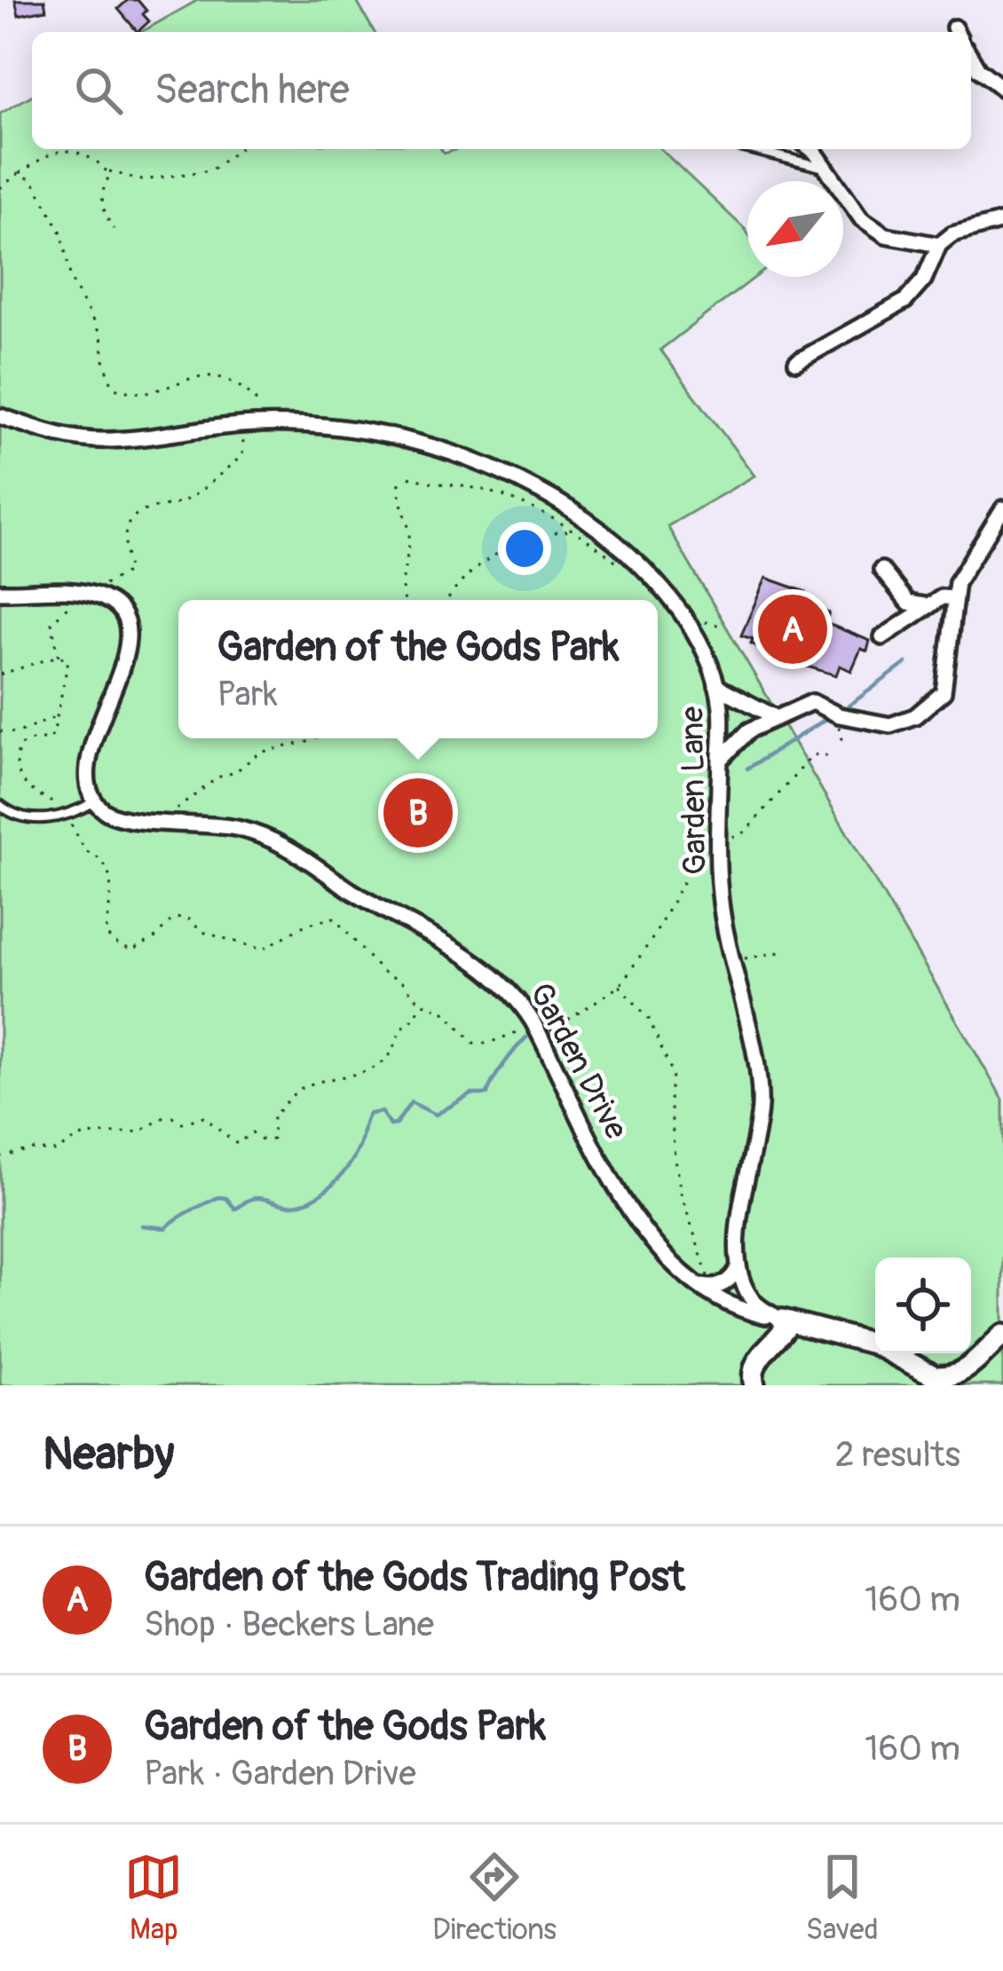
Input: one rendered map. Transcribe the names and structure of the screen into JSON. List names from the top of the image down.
{
  "streets": {
    "street": ["Garden Lane", "Garden Drive"]
  },
  "north": "bottom left",
  "page": {
    "search": "Search here",
    "pins": ["A", "B"],
    "popup": ["Garden of the Gods Park", "Park"],
    "heading": ["Nearby", "2 results"],
    "list": [
      {
        "mark": "A",
        "name": "Garden of the Gods Trading Post",
        "note": "Shop · Beckers Lane",
        "value": "160 m"
      },
      {
        "mark": "B",
        "name": "Garden of the Gods Park",
        "note": "Park · Garden Drive",
        "value": "160 m"
      }
    ],
    "nav": ["Map", "Directions", "Saved"]
  }
}
